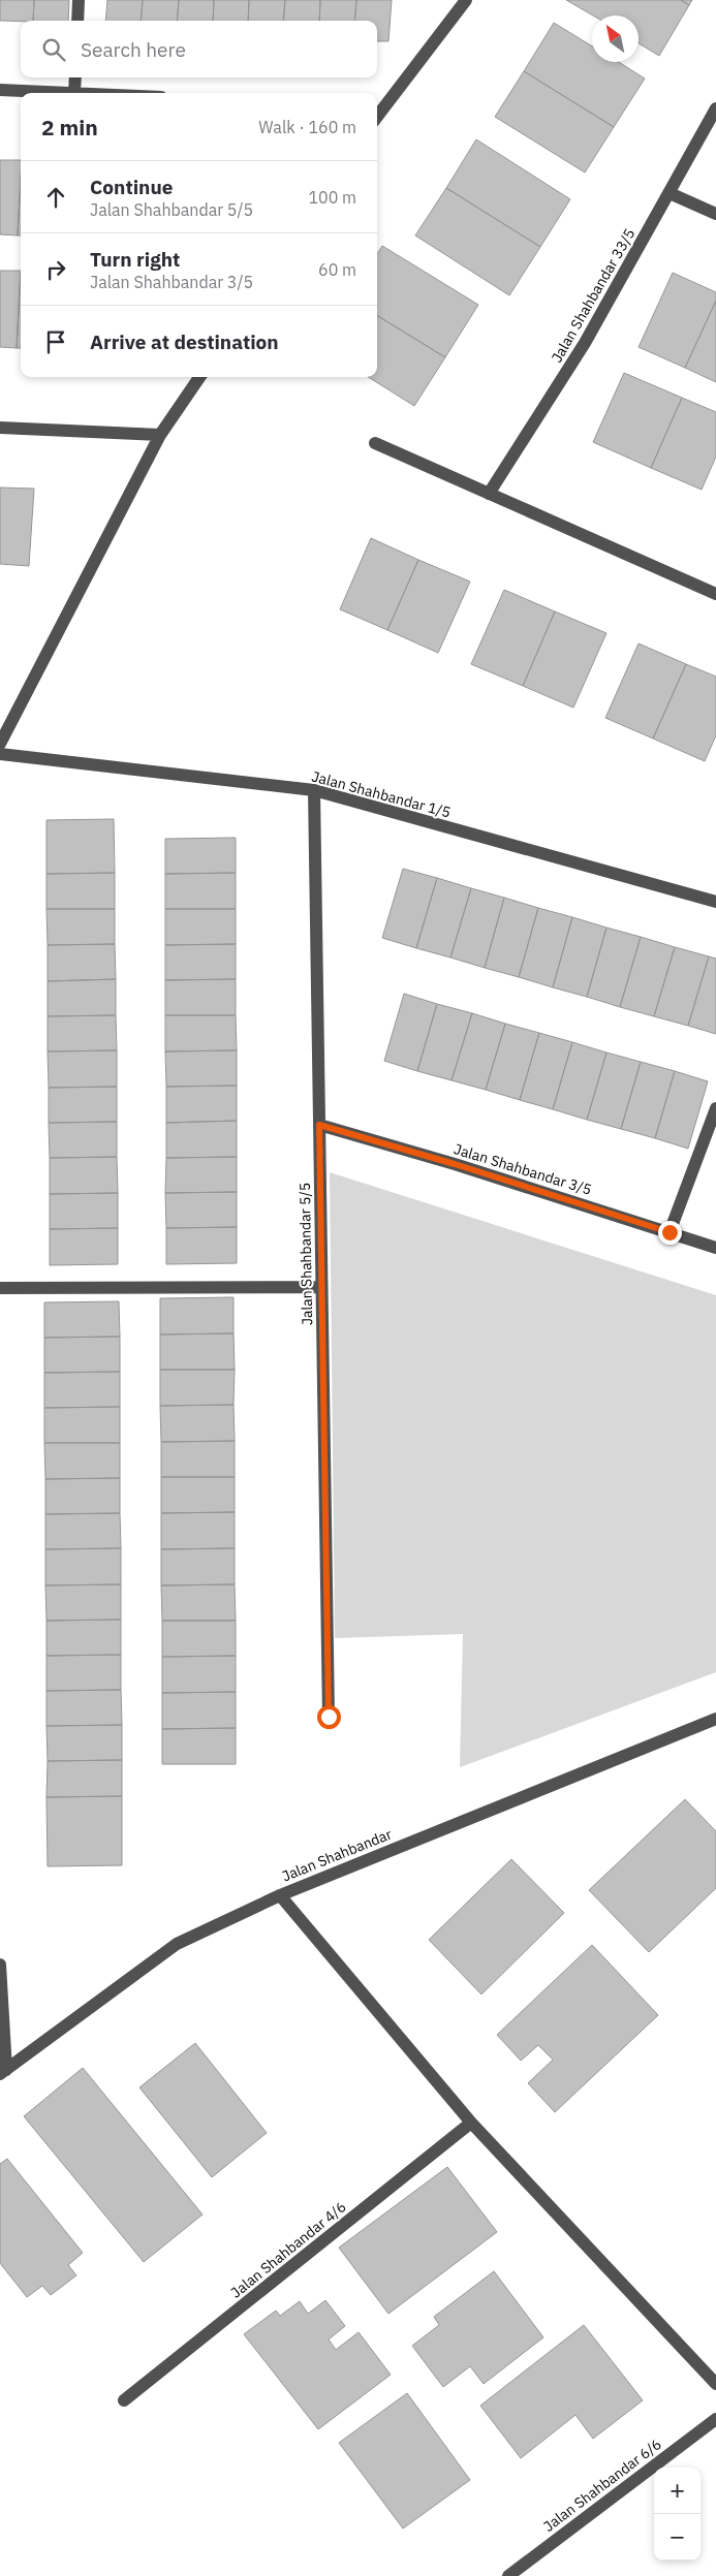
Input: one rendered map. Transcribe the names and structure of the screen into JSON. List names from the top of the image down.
{
  "streets": {
    "street": [
      "Jalan Shahbandar 33/5",
      "Jalan Shahbandar 1/5",
      "Jalan Shahbandar 3/5",
      "Jalan Shahbandar 5/5",
      "Jalan Shahbandar",
      "Jalan Shahbandar 4/6",
      "Jalan Shahbandar 6/6"
    ]
  },
  "crossings": [
    ["Jalan Shahbandar 1/5", "Jalan Shahbandar 5/5"],
    ["Jalan Shahbandar 3/5", "Jalan Shahbandar 5/5"]
  ],
  "north": "top left",
  "page": {
    "search": "Search here",
    "heading": ["2 min", "Walk · 160 m"],
    "list": [
      ["Continue", "Jalan Shahbandar 5/5", "100 m"],
      ["Turn right", "Jalan Shahbandar 3/5", "60 m"],
      "Arrive at destination"
    ],
    "map_buttons": ["+", "−"]
  }
}
